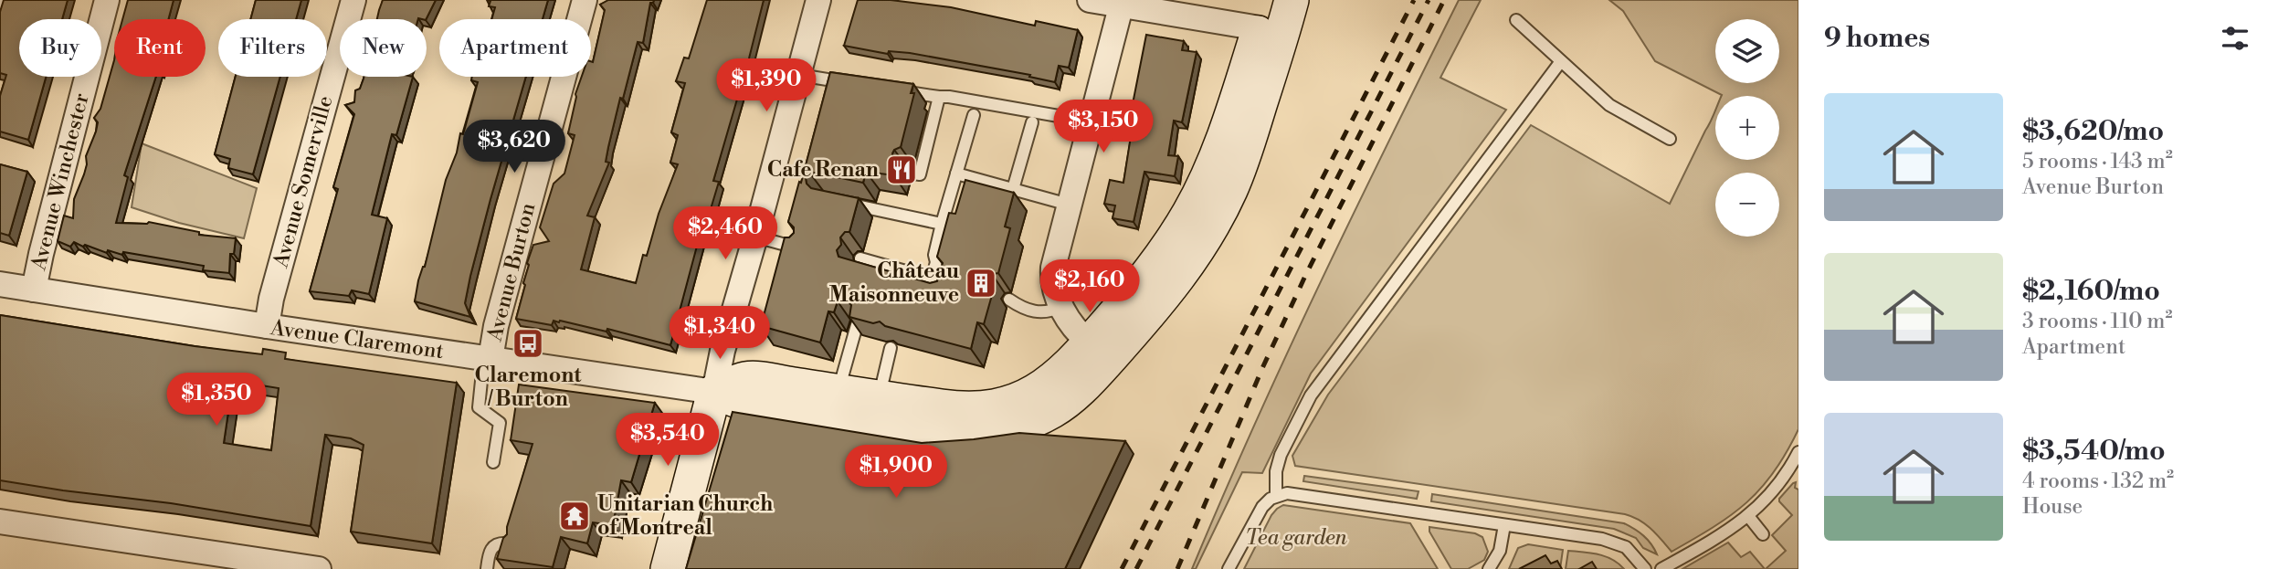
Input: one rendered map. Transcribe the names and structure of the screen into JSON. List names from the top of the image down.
{
  "streets": {
    "street": [
      "Avenue Winchester",
      "Avenue Somerville",
      "Avenue Burton",
      "Avenue Claremont"
    ]
  },
  "crossings": [
    ["Avenue Winchester", "Avenue Claremont"],
    ["Avenue Somerville", "Avenue Claremont"],
    ["Avenue Burton", "Avenue Claremont"]
  ],
  "parks": ["Tea garden"],
  "places": {
    "restaurant": ["Cafe Renan"],
    "building": ["Château Maisonneuve"],
    "bus stop": ["Claremont / Burton"],
    "temple": ["Unitarian Church of Montreal"]
  },
  "page": {
    "heading": "9 homes",
    "map_buttons": ["+", "−"],
    "chip": [
      "Buy",
      "Rent",
      "Filters",
      "New",
      "Apartment"
    ],
    "price": [
      "$1,390",
      "$3,150",
      "$3,620",
      "$2,460",
      "$2,160",
      "$1,340",
      "$1,350",
      "$3,540",
      "$1,900"
    ],
    "list": [
      {
        "name": "$3,620/mo",
        "note": "5 rooms · 143 m² · Avenue Burton"
      },
      {
        "name": "$2,160/mo",
        "note": "3 rooms · 110 m² · Apartment"
      },
      {
        "name": "$3,540/mo",
        "note": "4 rooms · 132 m² · House"
      }
    ]
  }
}
